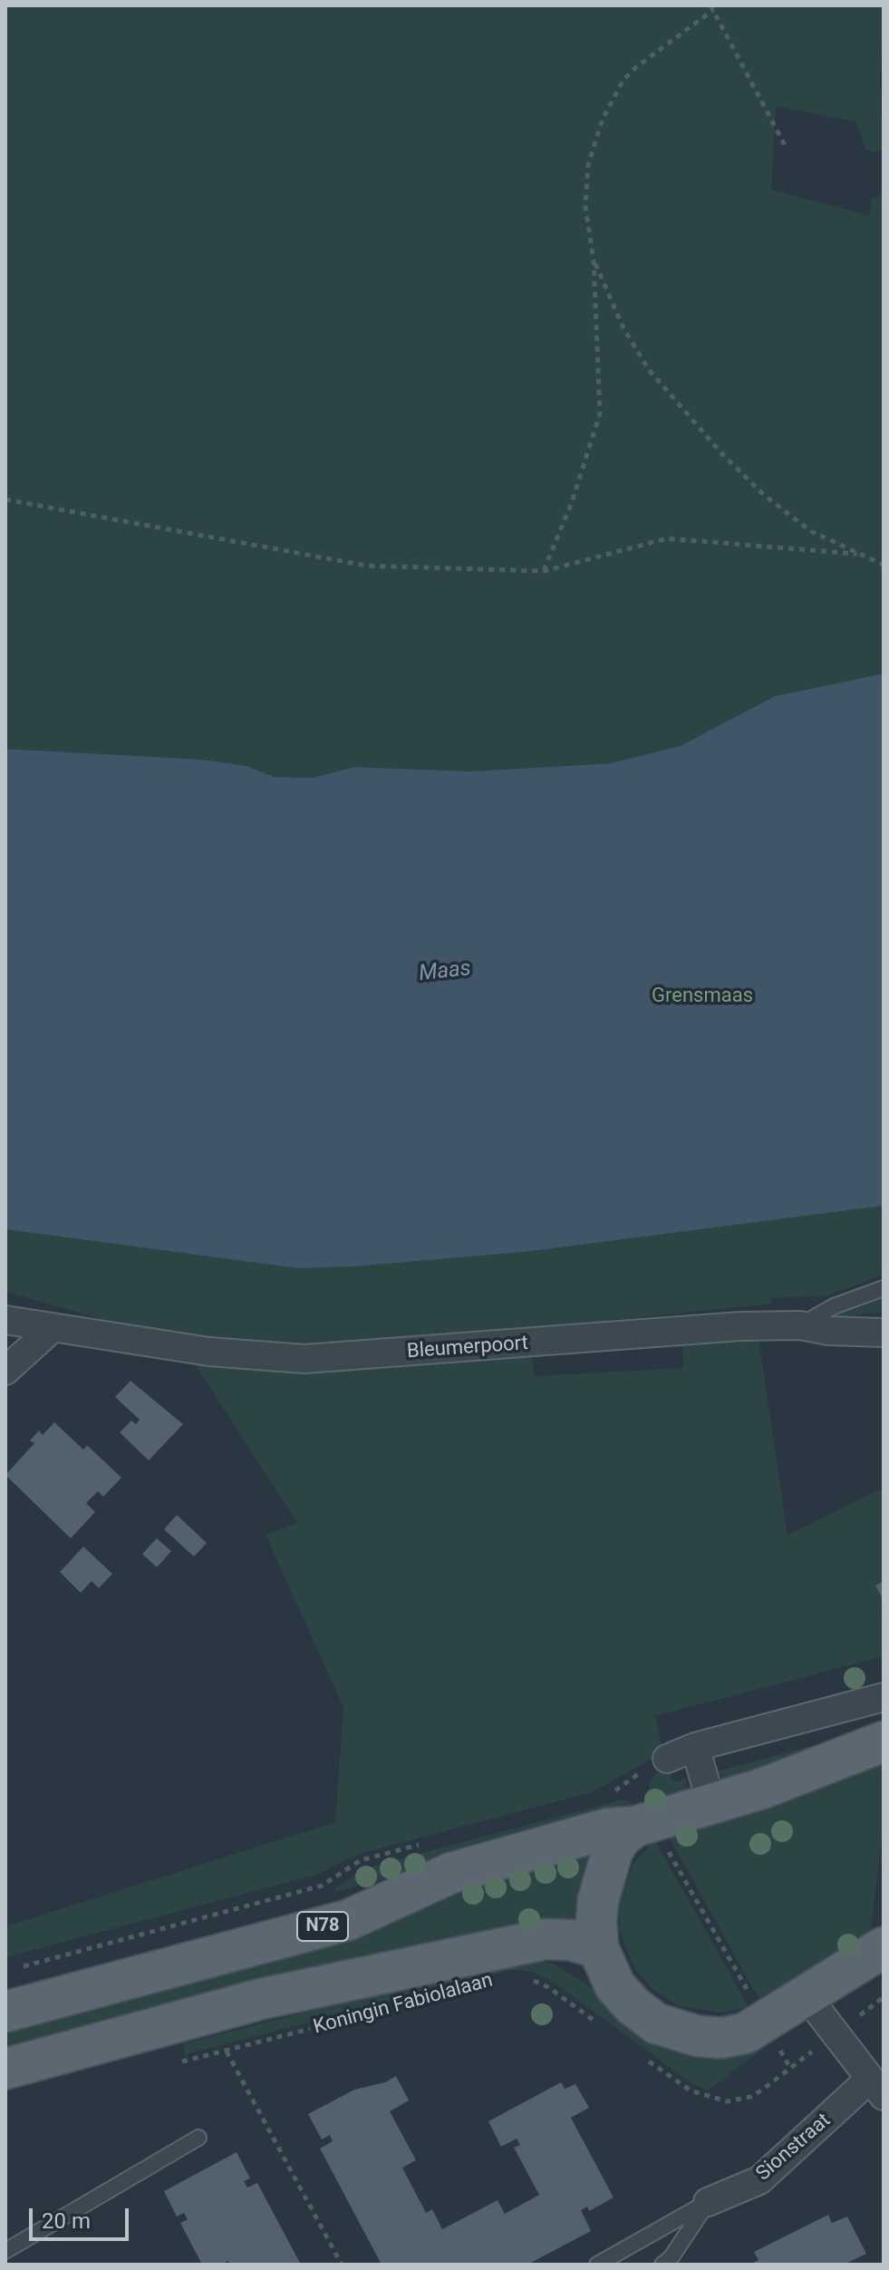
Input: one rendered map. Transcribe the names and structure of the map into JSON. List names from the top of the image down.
{
  "streets": {
    "main road": ["N78", "Koningin Fabiolalaan"],
    "street": ["Bleumerpoort", "Sionstraat"]
  },
  "water": ["Maas"],
  "parks": ["Grensmaas"],
  "scale_bar": "20 m"
}
